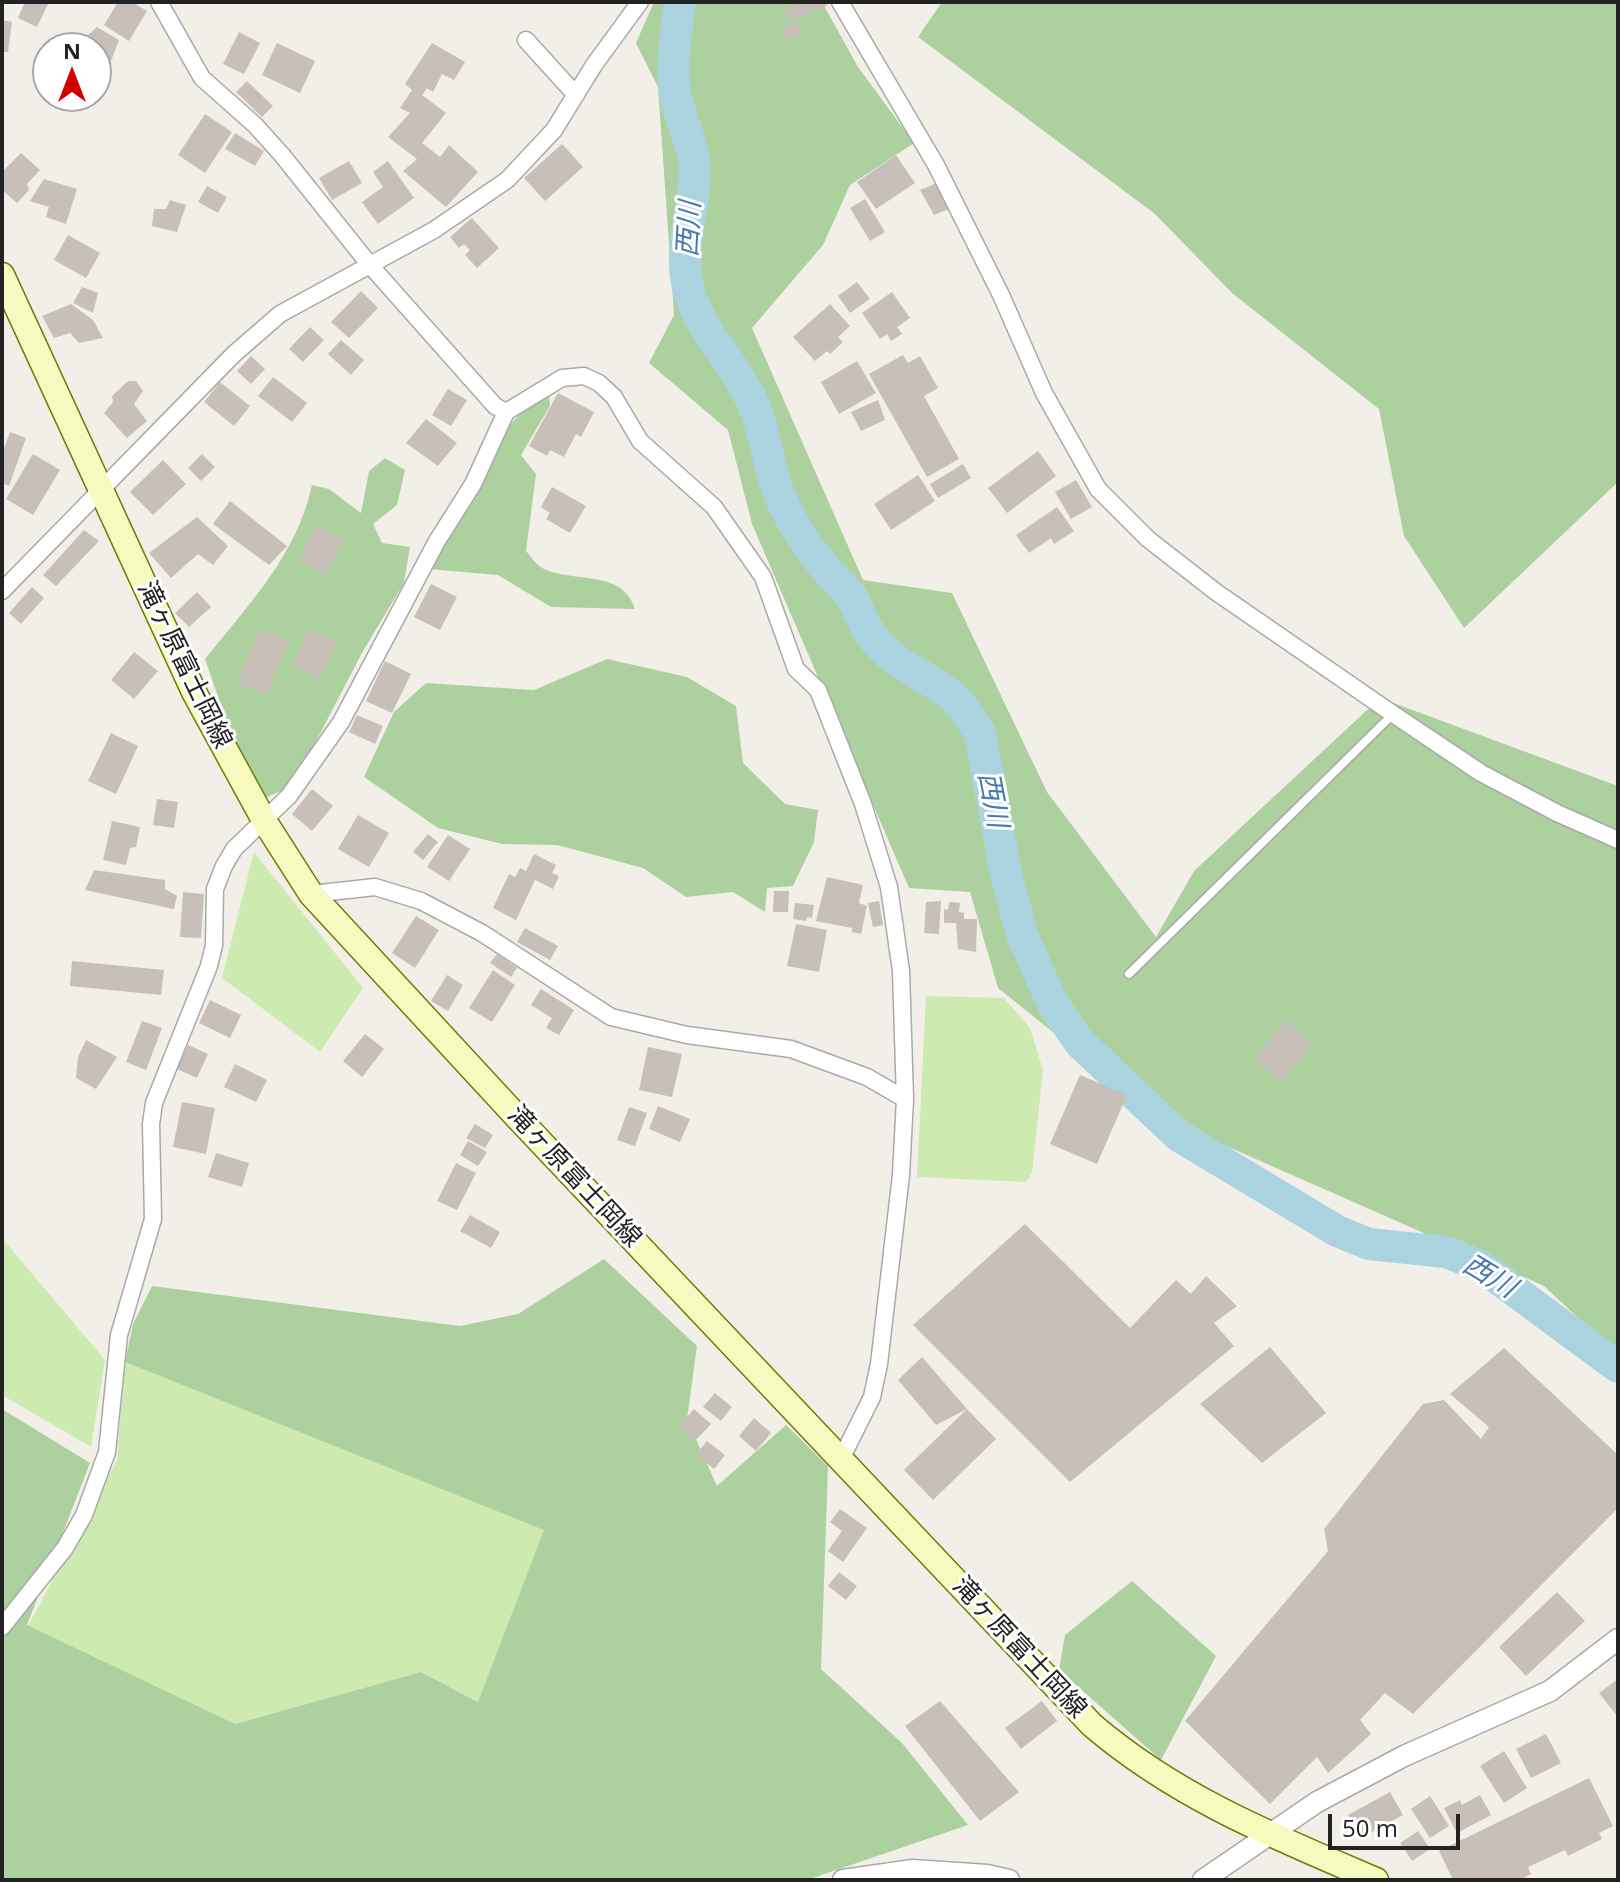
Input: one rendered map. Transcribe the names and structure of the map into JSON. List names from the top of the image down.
{
  "streets": {
    "main road": ["滝ヶ原富士岡線"]
  },
  "water": ["西川"],
  "scale_bar": "50 m",
  "north": "top"
}
